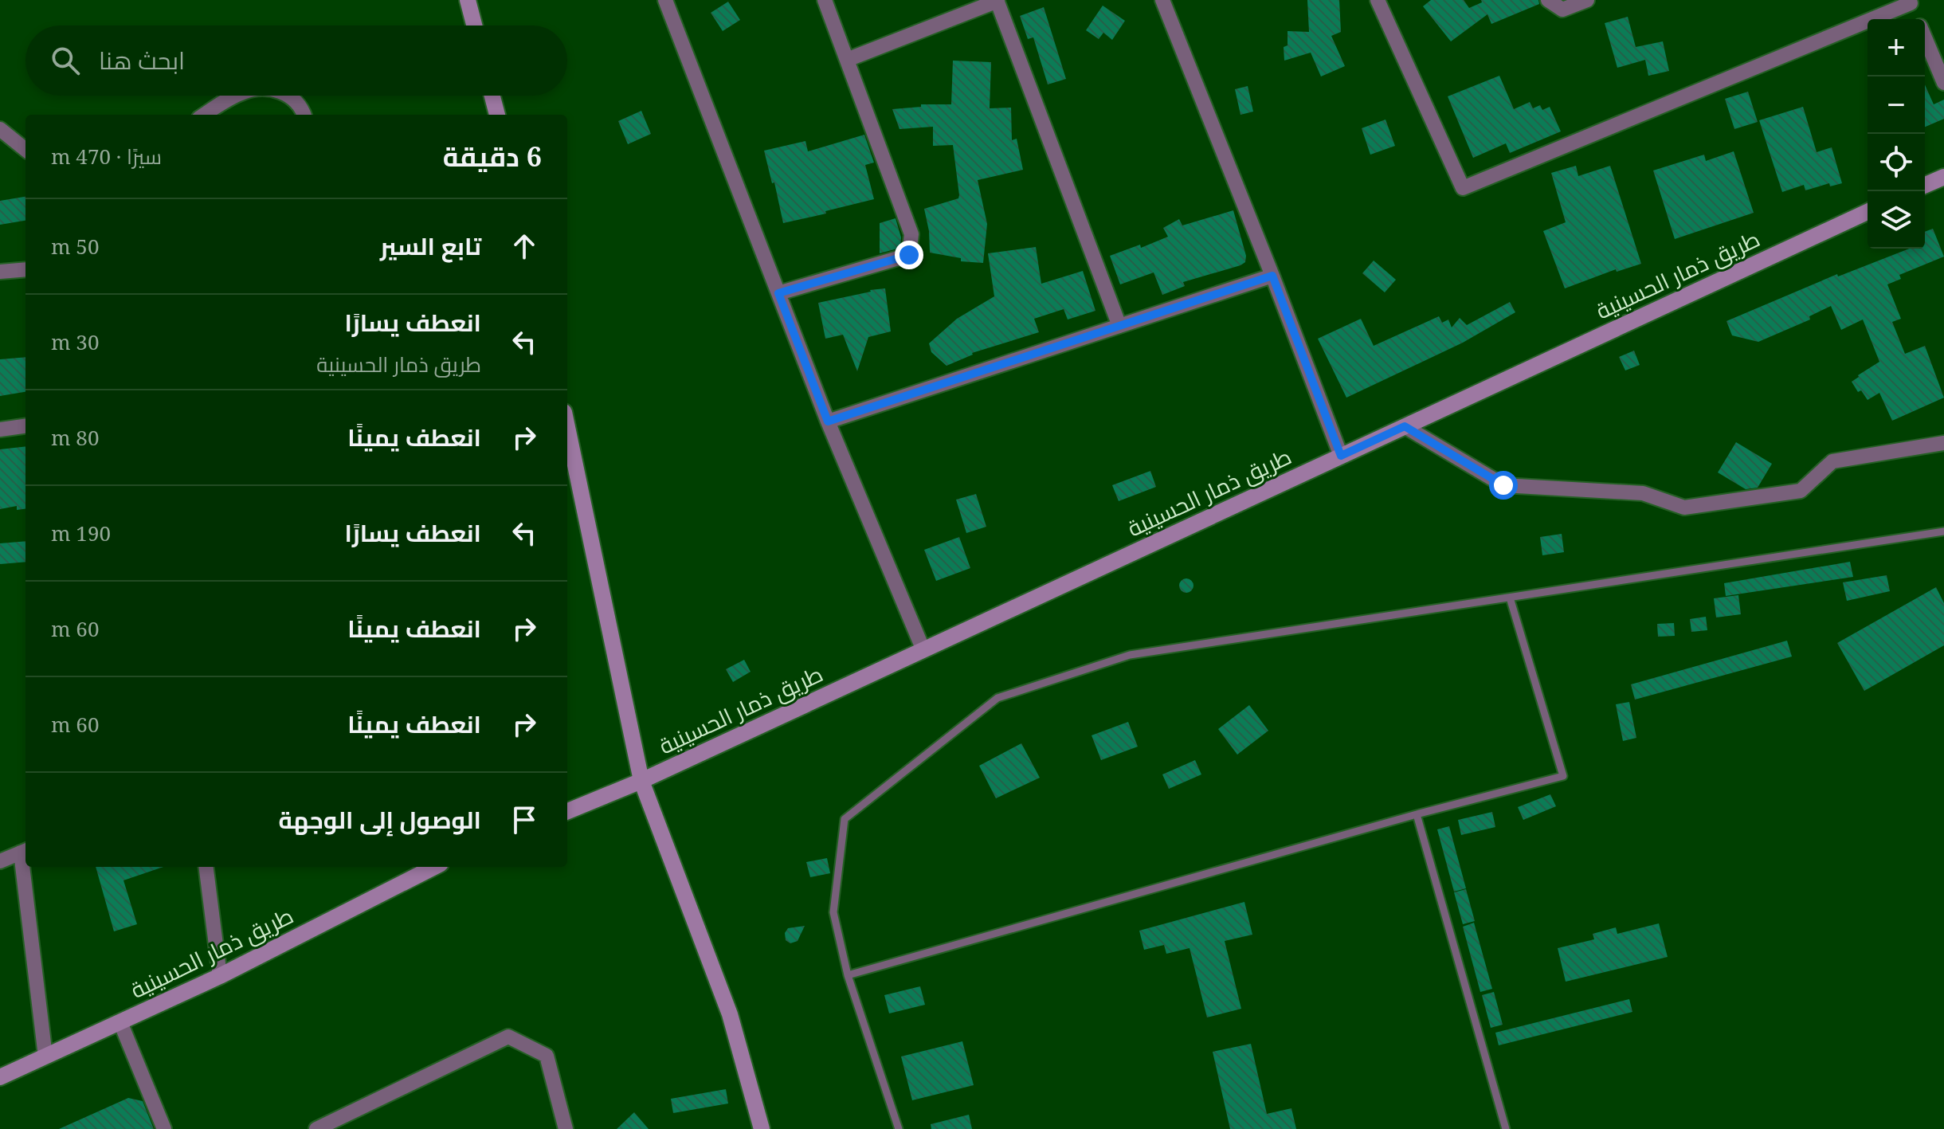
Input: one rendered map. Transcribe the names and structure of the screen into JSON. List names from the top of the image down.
{
  "streets": {
    "main road": ["طريق ذمار الحسينية"]
  },
  "page": {
    "map_buttons": ["+", "−"],
    "search": "ابحث هنا",
    "heading": ["6 دقيقة", "سيرًا · 470 m"],
    "list": [
      ["تابع السير", "50 m"],
      ["انعطف يسارًا", "طريق ذمار الحسينية", "30 m"],
      ["انعطف يمينًا", "80 m"],
      ["انعطف يسارًا", "190 m"],
      ["انعطف يمينًا", "60 m"],
      ["انعطف يمينًا", "60 m"],
      "الوصول إلى الوجهة"
    ]
  }
}
